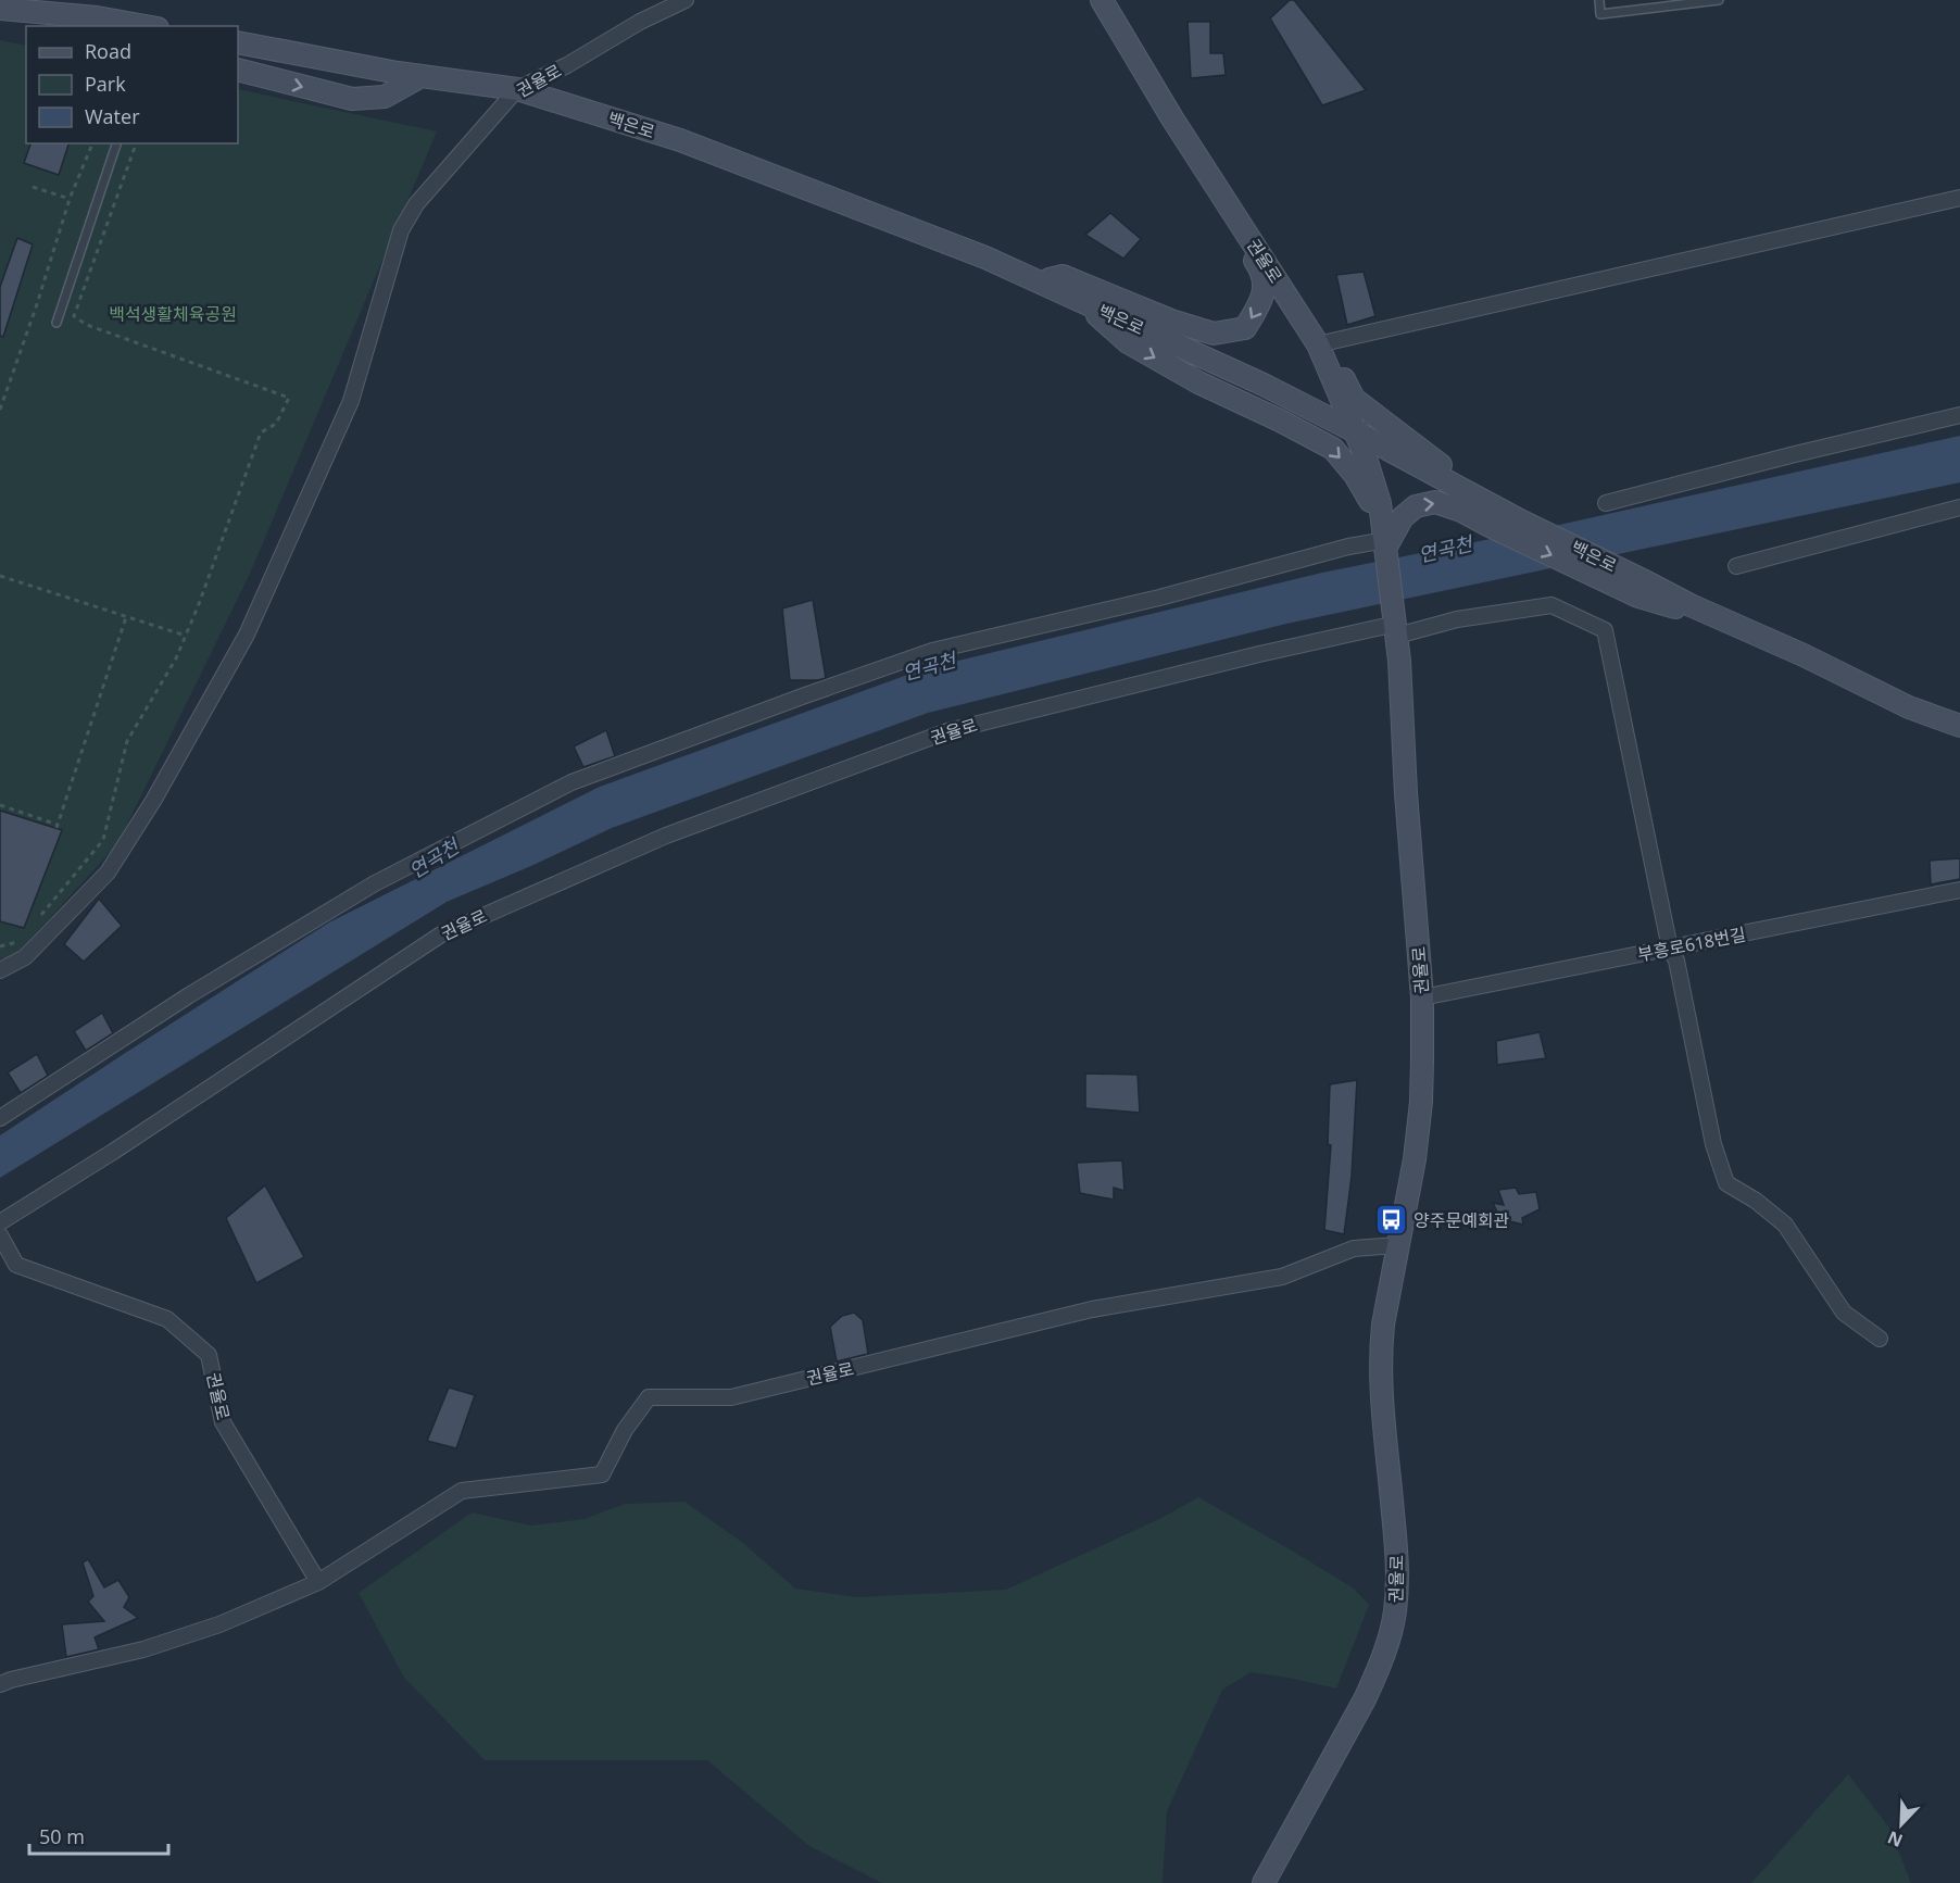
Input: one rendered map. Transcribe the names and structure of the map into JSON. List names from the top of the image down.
{
  "streets": {
    "main road": ["권율로", "백은로"],
    "street": ["부흥로618번길"]
  },
  "crossings": [
    ["권율로", "백은로"],
    ["권율로", "부흥로618번길"]
  ],
  "water": ["연곡천"],
  "parks": ["백석생활체육공원"],
  "places": {
    "bus stop": ["양주문예회관"]
  },
  "legend": ["Road", "Park", "Water"],
  "scale_bar": "50 m",
  "north": "bottom left"
}
